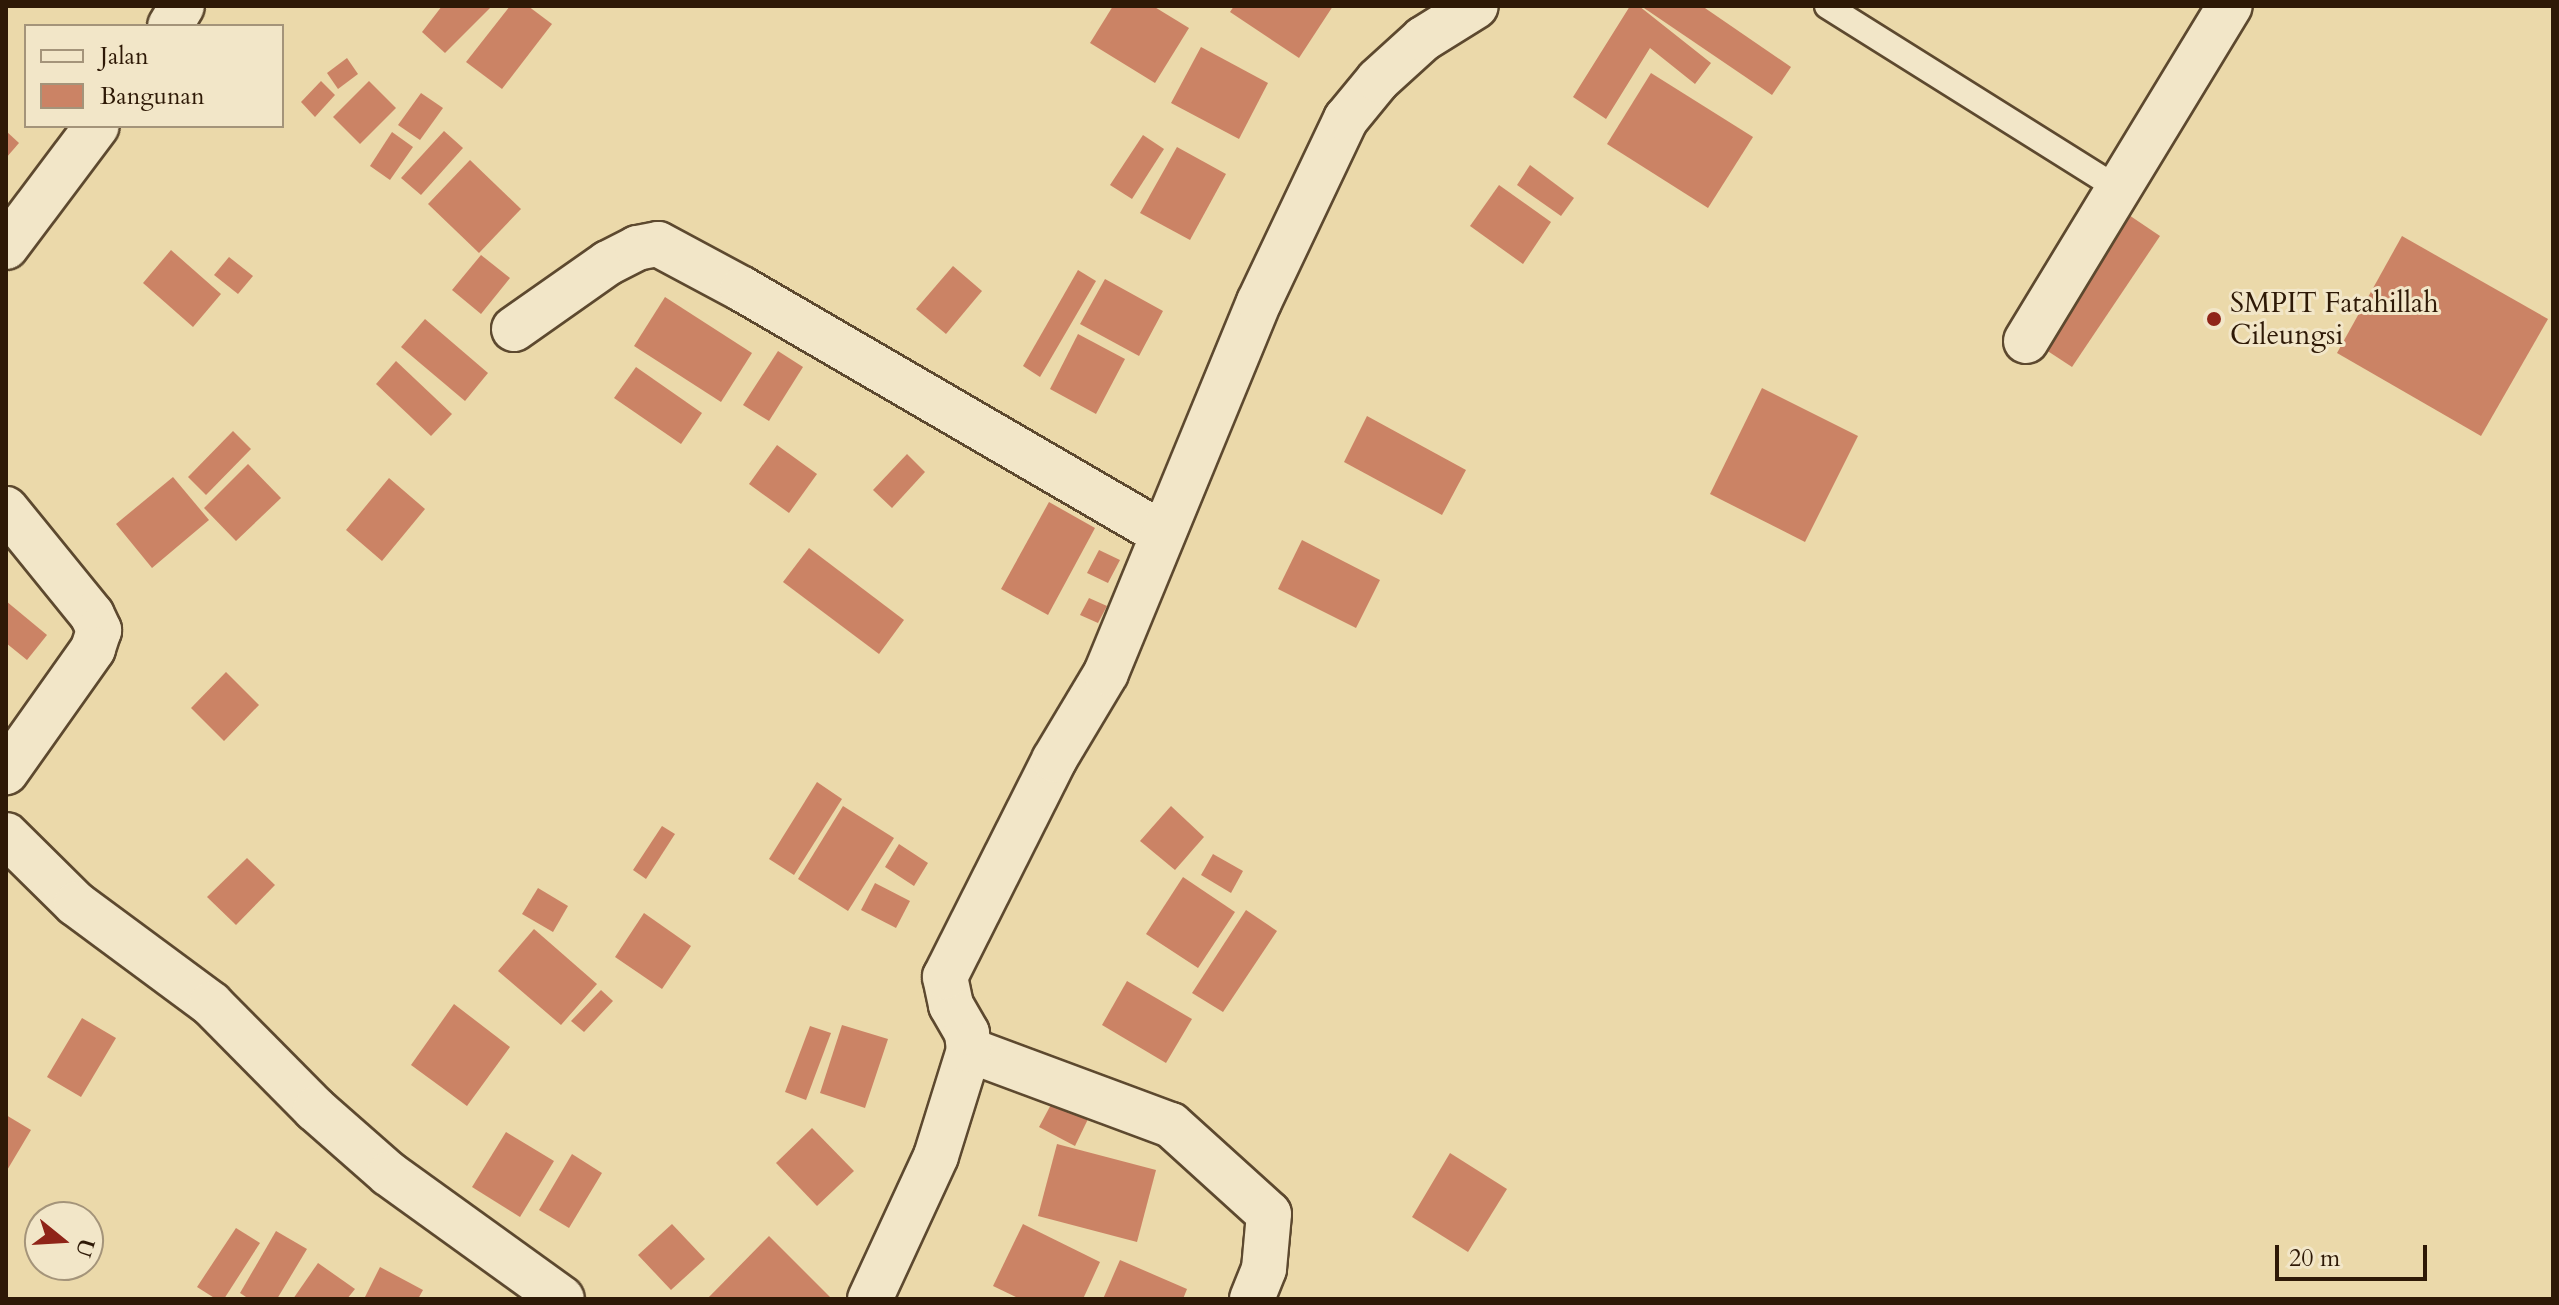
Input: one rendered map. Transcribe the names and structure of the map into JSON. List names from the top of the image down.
{
  "places": ["SMPIT Fatahillah Cileungsi"],
  "legend": ["Jalan", "Bangunan"],
  "scale_bar": "20 m",
  "north": "right"
}
